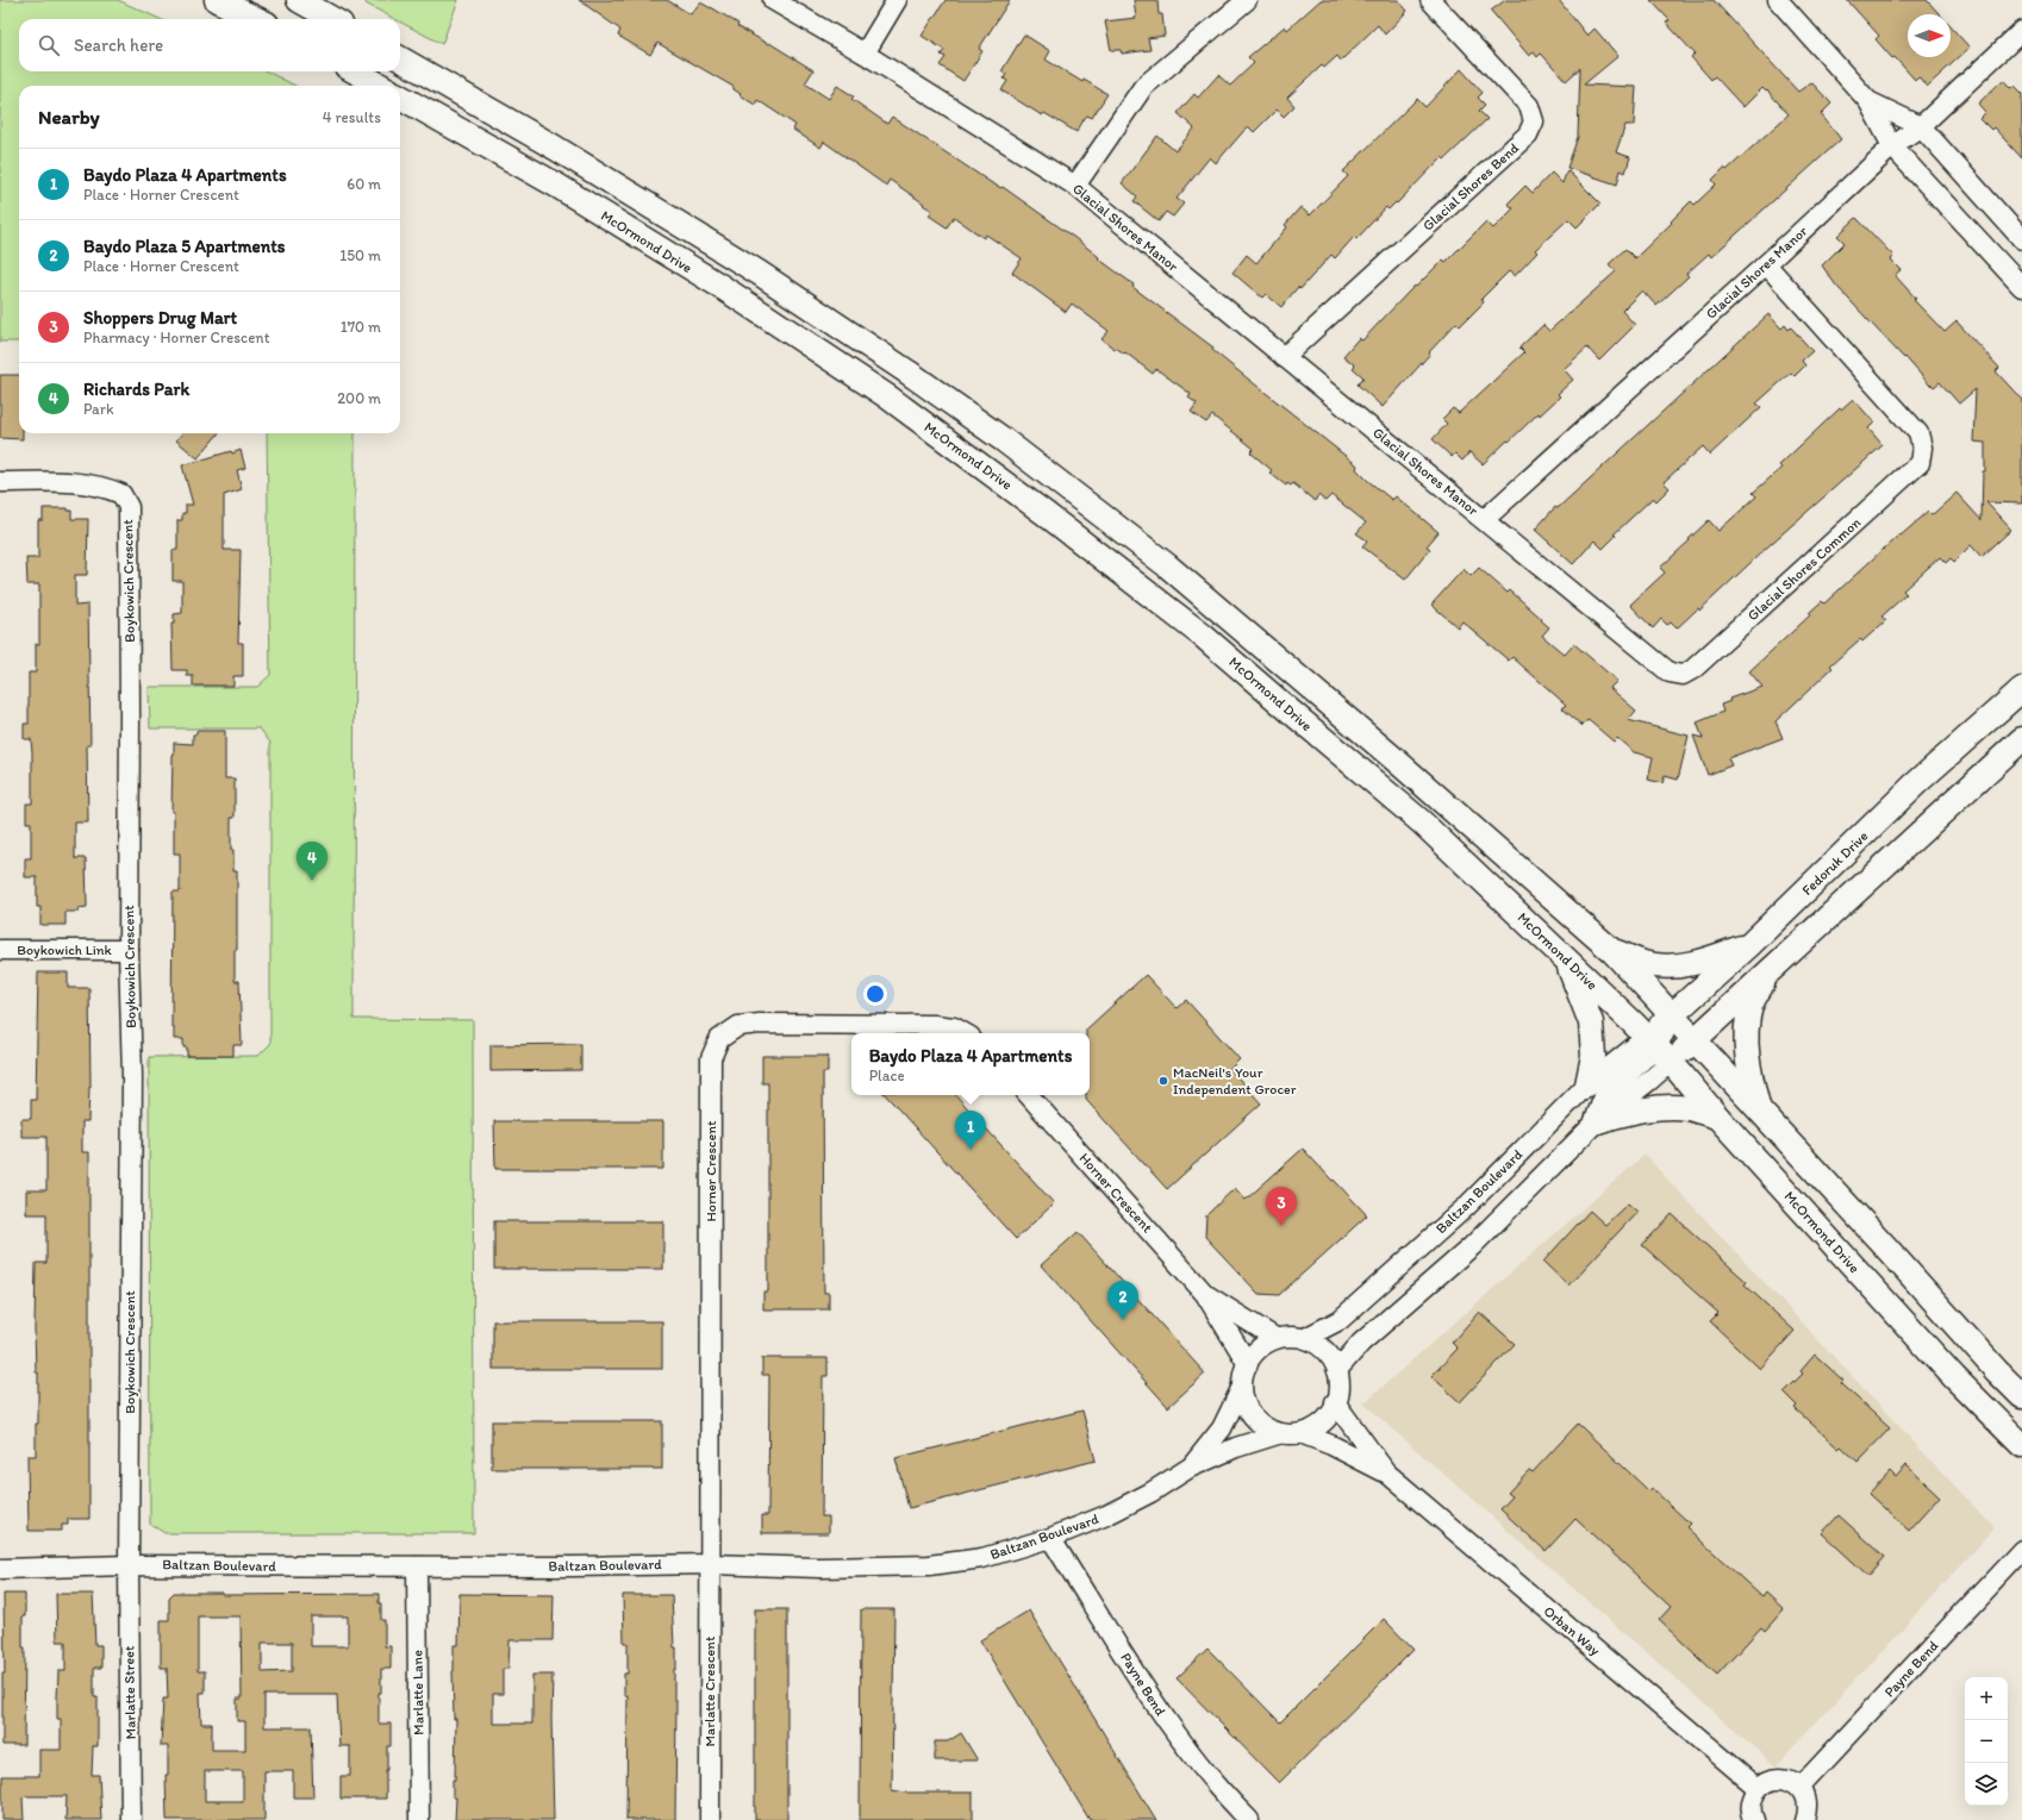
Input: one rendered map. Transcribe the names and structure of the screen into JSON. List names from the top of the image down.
{
  "streets": {
    "main road": ["McOrmond Drive", "Fedoruk Drive"],
    "street": [
      "Glacial Shores Bend",
      "Glacial Shores Manor",
      "Glacial Shores Common",
      "Boykowich Crescent",
      "Boykowich Link",
      "Horner Crescent",
      "Baltzan Boulevard",
      "Orban Way",
      "Payne Bend",
      "Marlatte Crescent",
      "Marlatte Street",
      "Marlatte Lane"
    ]
  },
  "crossings": [
    ["Glacial Shores Bend", "Glacial Shores Manor"],
    ["Glacial Shores Manor", "Glacial Shores Common"],
    ["McOrmond Drive", "Fedoruk Drive"],
    ["McOrmond Drive", "Baltzan Boulevard"],
    ["Boykowich Crescent", "Boykowich Link"],
    ["Boykowich Crescent", "Baltzan Boulevard"],
    ["Boykowich Crescent", "Marlatte Street"],
    ["Fedoruk Drive", "Baltzan Boulevard"],
    ["Horner Crescent", "Baltzan Boulevard"],
    ["Horner Crescent", "Orban Way"],
    ["Horner Crescent", "Marlatte Crescent"],
    ["Baltzan Boulevard", "Orban Way"],
    ["Baltzan Boulevard", "Payne Bend"],
    ["Baltzan Boulevard", "Marlatte Crescent"],
    ["Baltzan Boulevard", "Marlatte Street"],
    ["Baltzan Boulevard", "Marlatte Lane"]
  ],
  "places": ["MacNeil's Your Independent Grocer"],
  "north": "right",
  "page": {
    "search": "Search here",
    "heading": ["Nearby", "4 results"],
    "list": [
      {
        "mark": "1",
        "name": "Baydo Plaza 4 Apartments",
        "note": "Place · Horner Crescent",
        "value": "60 m"
      },
      {
        "mark": "2",
        "name": "Baydo Plaza 5 Apartments",
        "note": "Place · Horner Crescent",
        "value": "150 m"
      },
      {
        "mark": "3",
        "name": "Shoppers Drug Mart",
        "note": "Pharmacy · Horner Crescent",
        "value": "170 m"
      },
      {
        "mark": "4",
        "name": "Richards Park",
        "note": "Park",
        "value": "200 m"
      }
    ],
    "pins": [
      "4",
      "1",
      "3",
      "2"
    ],
    "popup": ["Baydo Plaza 4 Apartments", "Place"],
    "map_buttons": ["+", "−"]
  }
}
